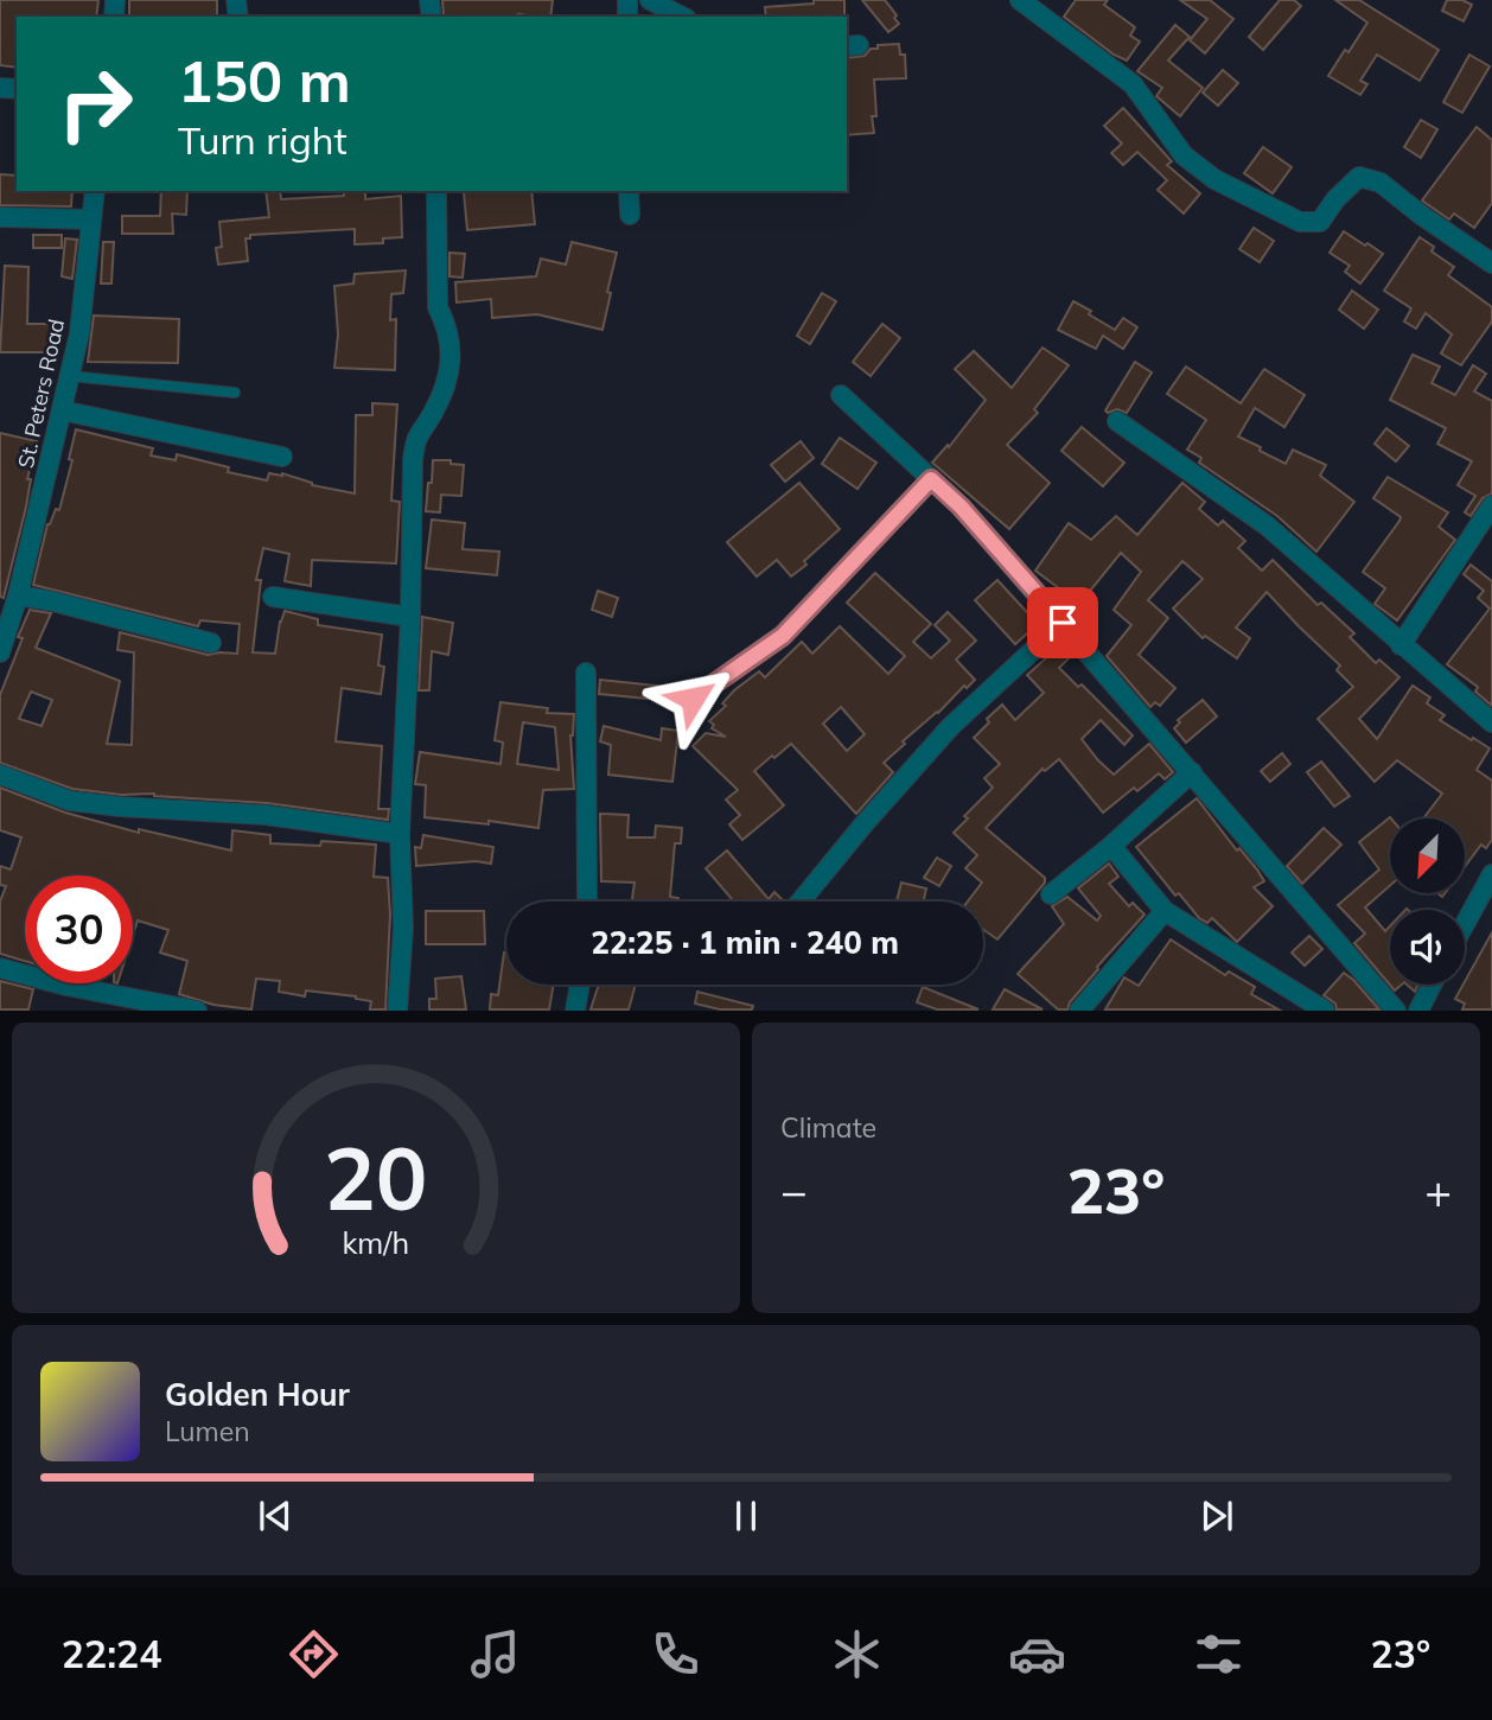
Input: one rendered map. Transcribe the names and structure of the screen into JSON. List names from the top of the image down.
{
  "streets": {
    "street": ["St. Peters Road"]
  },
  "north": "bottom left",
  "page": {
    "turn": ["150 m", "Turn right"],
    "limit": "30",
    "trip": "22:25 · 1 min · 240 m",
    "tile": "Climate",
    "heat": ["−", "23°", "+"],
    "song": ["Golden Hour", "Lumen"],
    "tabs": ["22:24", "23°"],
    "gauge": ["20", "km/h"]
  }
}
